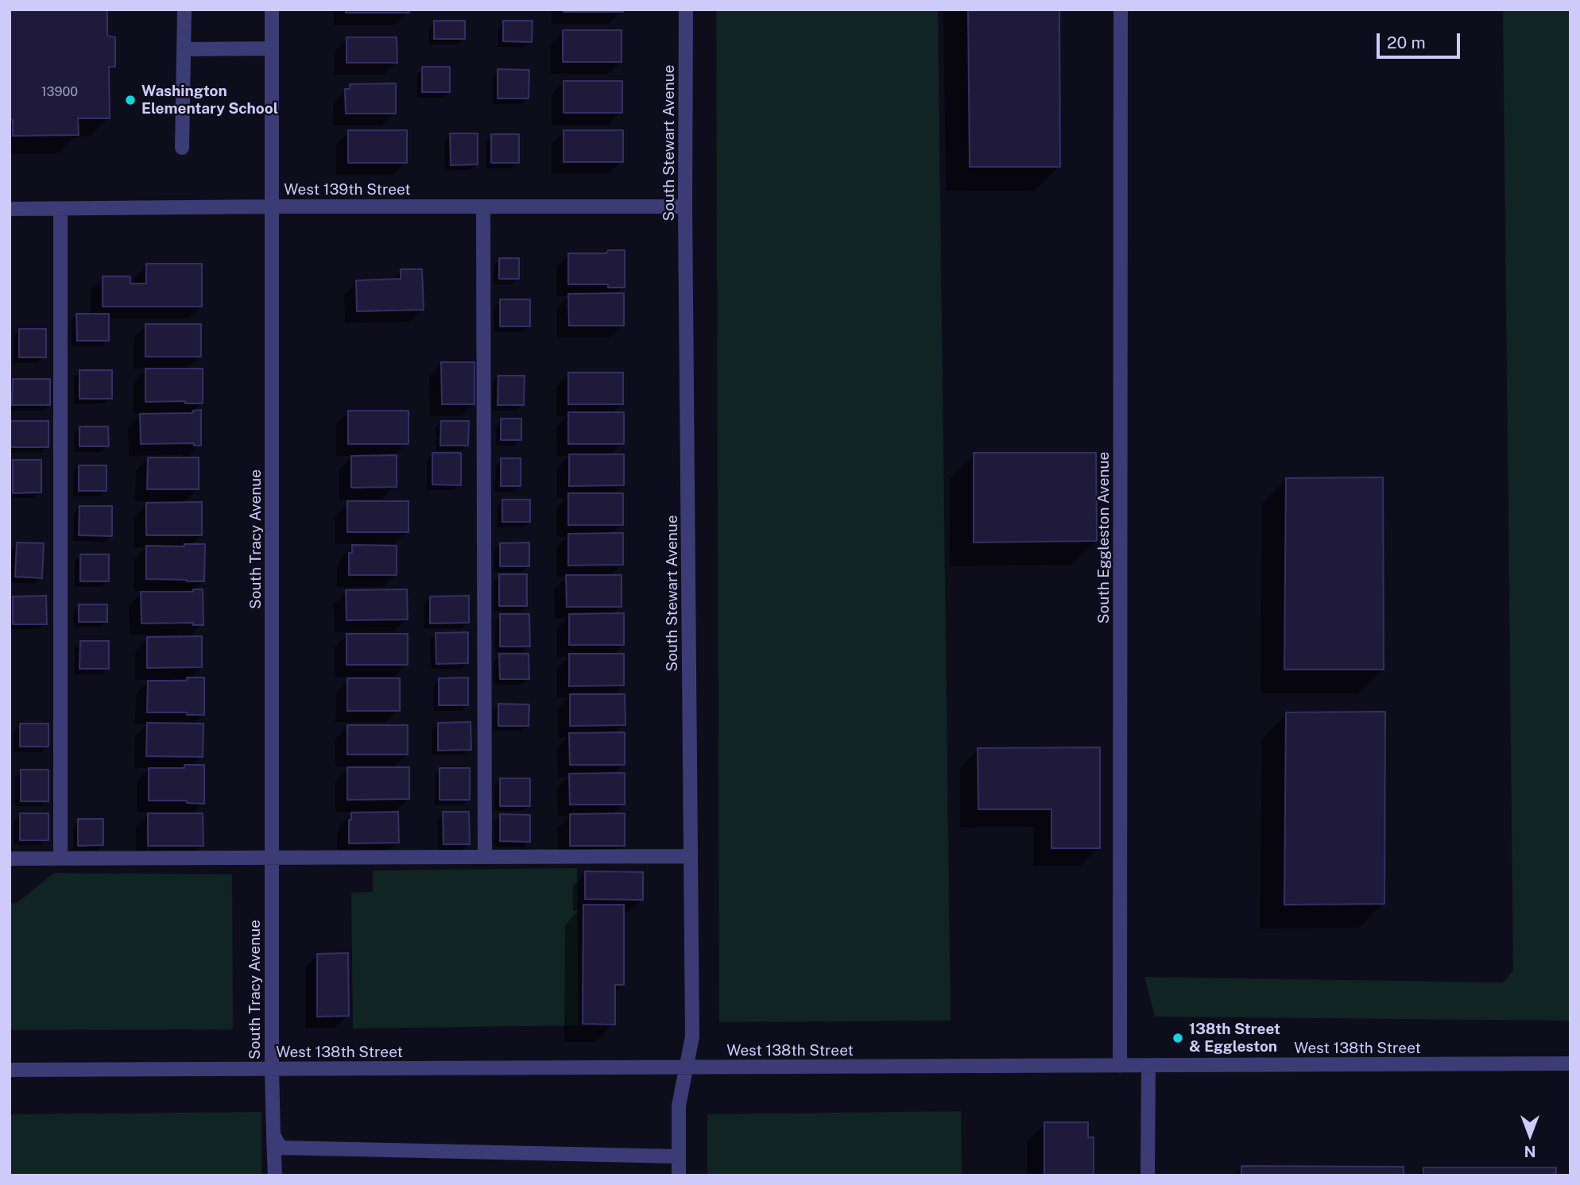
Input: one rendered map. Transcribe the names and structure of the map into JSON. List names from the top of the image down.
{
  "streets": {
    "street": [
      "South Stewart Avenue",
      "West 139th Street",
      "South Eggleston Avenue",
      "South Tracy Avenue",
      "West 138th Street"
    ]
  },
  "crossings": [
    ["South Stewart Avenue", "West 139th Street"],
    ["South Stewart Avenue", "West 138th Street"],
    ["West 139th Street", "South Tracy Avenue"],
    ["South Eggleston Avenue", "West 138th Street"],
    ["South Tracy Avenue", "West 138th Street"]
  ],
  "places": ["Washington Elementary School", "138th Street & Eggleston"],
  "house_numbers": ["13900"],
  "scale_bar": "20 m",
  "north": "bottom"
}
